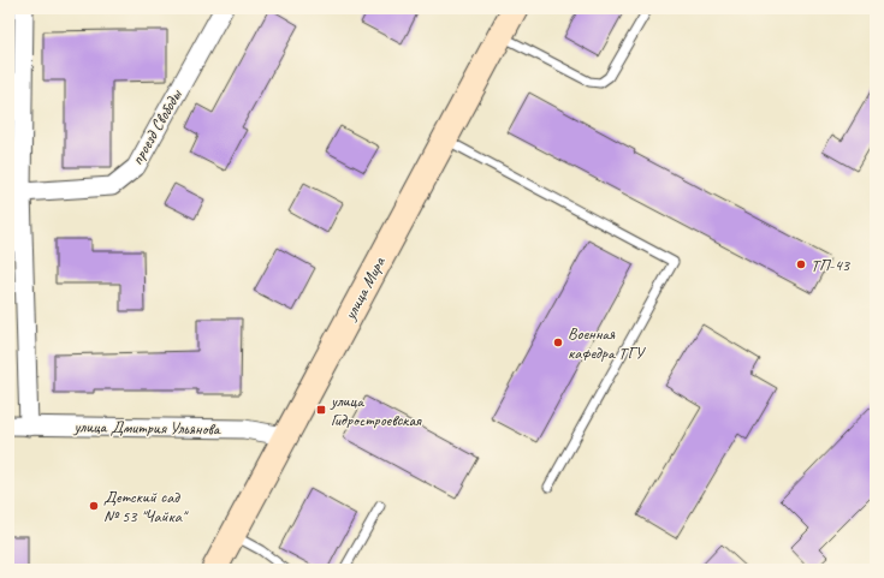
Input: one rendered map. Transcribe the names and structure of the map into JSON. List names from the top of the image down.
{
  "streets": {
    "main road": ["улица Мира"],
    "street": ["проезд Свободы", "улица Дмитрия Ульянова"]
  },
  "crossings": [
    ["улица Мира", "улица Дмитрия Ульянова"]
  ],
  "places": {
    "other": ["ТП-43", "Военная кафедра ТГУ", "Детский сад № 53 \"Чайка\""],
    "transit": ["улица Гидростроевская"]
  }
}
